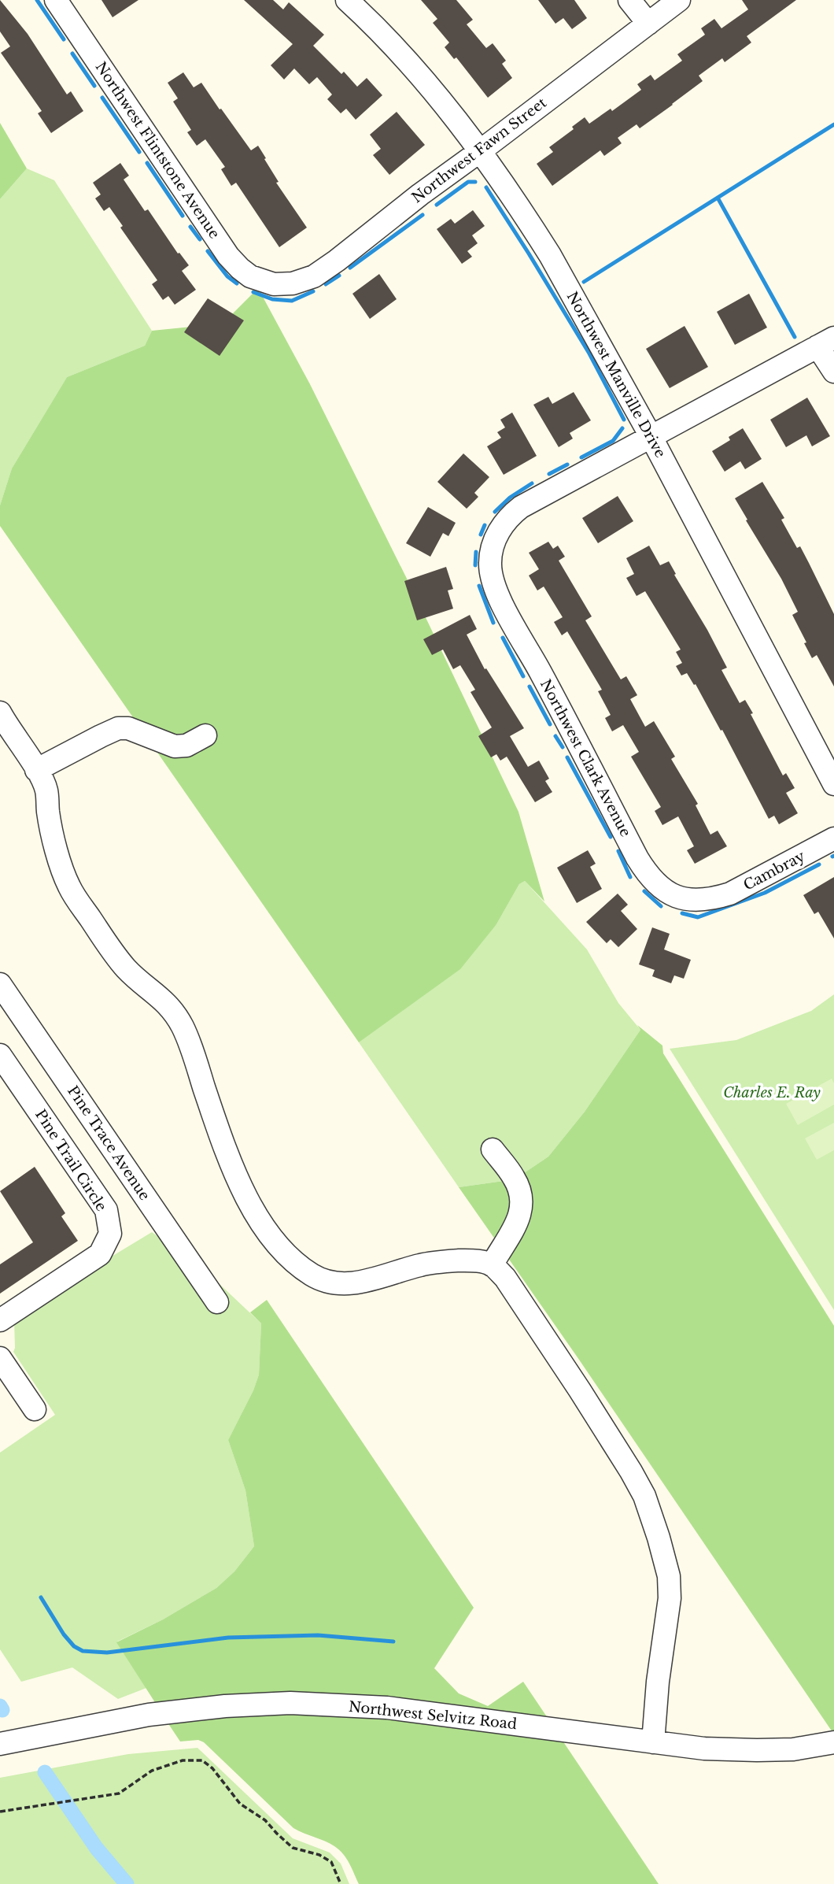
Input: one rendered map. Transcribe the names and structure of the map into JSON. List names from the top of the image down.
{
  "streets": {
    "street": [
      "Northwest Flintstone Avenue",
      "Northwest Fawn Street",
      "Northwest Manville Drive",
      "Northwest Clark Avenue",
      "Cambray",
      "Pine Trace Avenue",
      "Pine Trail Circle",
      "Northwest Selvitz Road"
    ]
  },
  "crossings": [
    ["Northwest Flintstone Avenue", "Northwest Fawn Street"],
    ["Northwest Fawn Street", "Northwest Manville Drive"],
    ["Northwest Manville Drive", "Northwest Clark Avenue"],
    ["Northwest Clark Avenue", "Cambray"]
  ],
  "parks": ["Charles E. Ray"]
}
